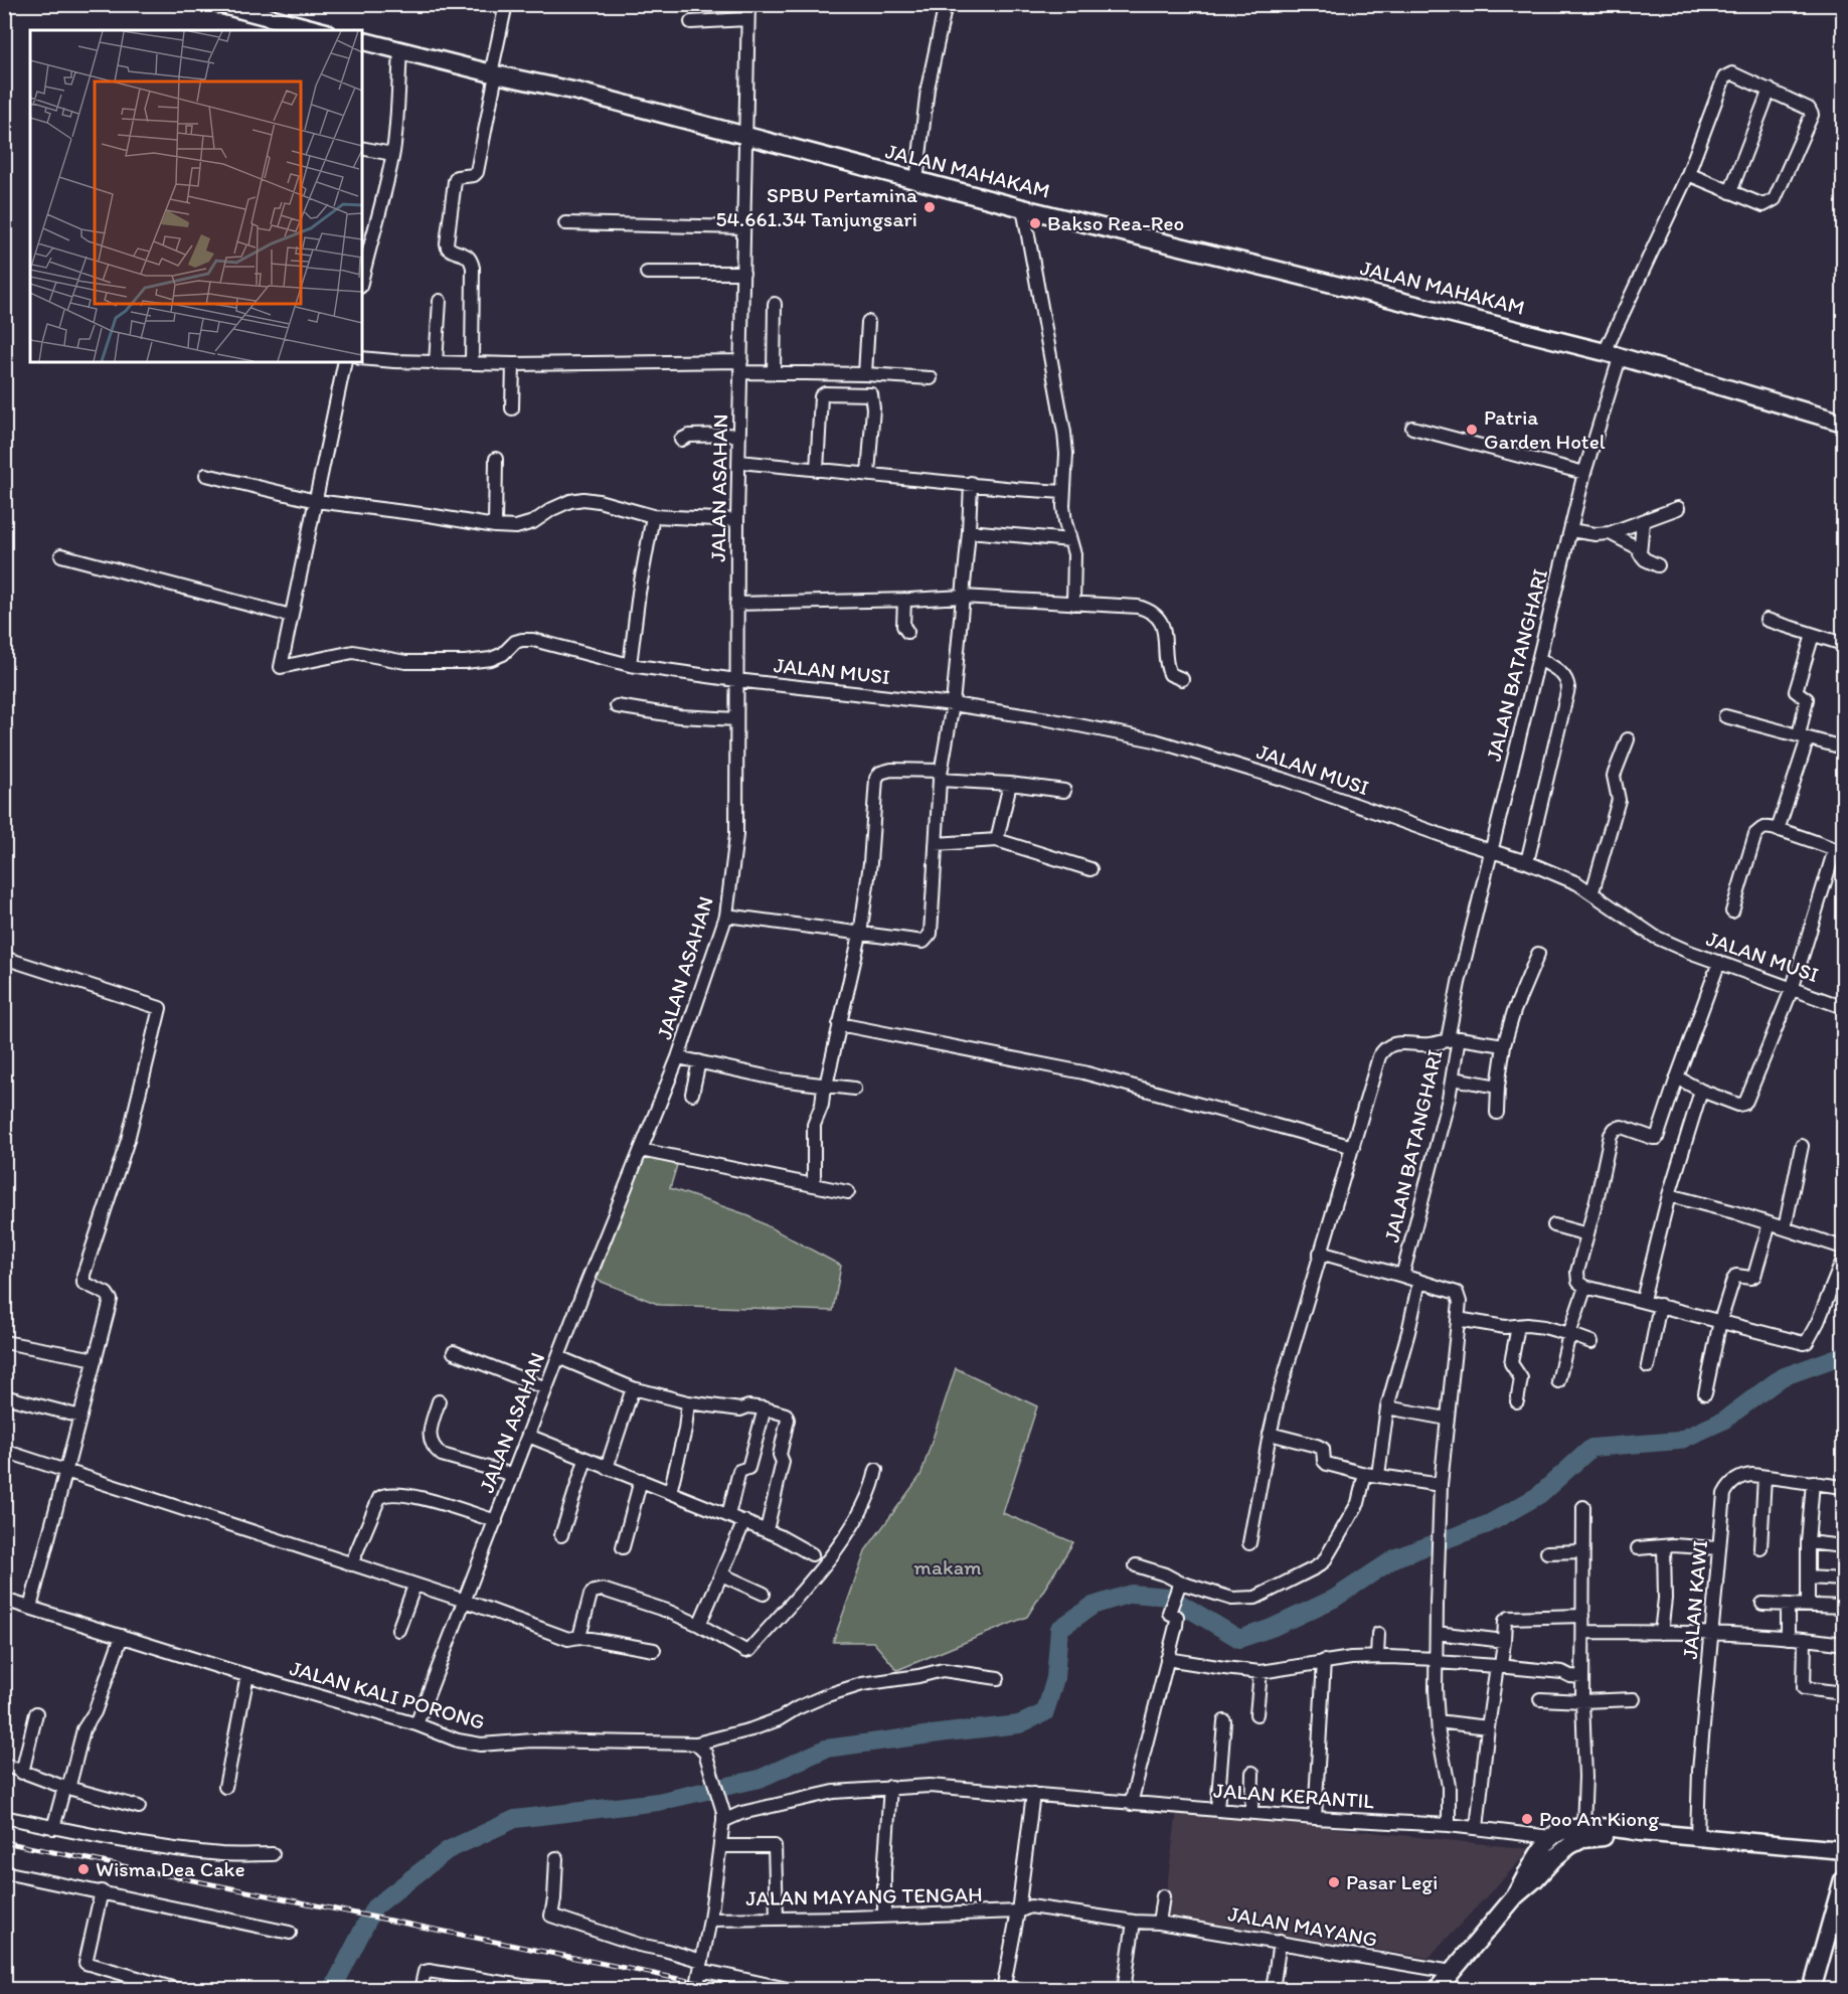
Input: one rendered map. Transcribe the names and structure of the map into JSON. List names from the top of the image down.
{
  "streets": {
    "main road": ["JALAN MAHAKAM"],
    "street": [
      "JALAN ASAHAN",
      "JALAN BATANGHARI",
      "JALAN MUSI",
      "JALAN KAWI",
      "JALAN KALI PORONG",
      "JALAN KERANTIL",
      "JALAN MAYANG TENGAH",
      "JALAN MAYANG"
    ]
  },
  "crossings": [
    ["JALAN MAHAKAM", "JALAN ASAHAN"],
    ["JALAN MAHAKAM", "JALAN BATANGHARI"],
    ["JALAN ASAHAN", "JALAN MUSI"],
    ["JALAN ASAHAN", "JALAN KALI PORONG"],
    ["JALAN BATANGHARI", "JALAN MUSI"],
    ["JALAN BATANGHARI", "JALAN KERANTIL"],
    ["JALAN MAYANG TENGAH", "JALAN MAYANG"]
  ],
  "parks": ["makam"],
  "places": [
    "SPBU Pertamina 54.661.34 Tanjungsari",
    "Bakso Rea-Reo",
    "Patria Garden Hotel",
    "Poo An Kiong",
    "Wisma Dea Cake",
    "Pasar Legi"
  ]
}
